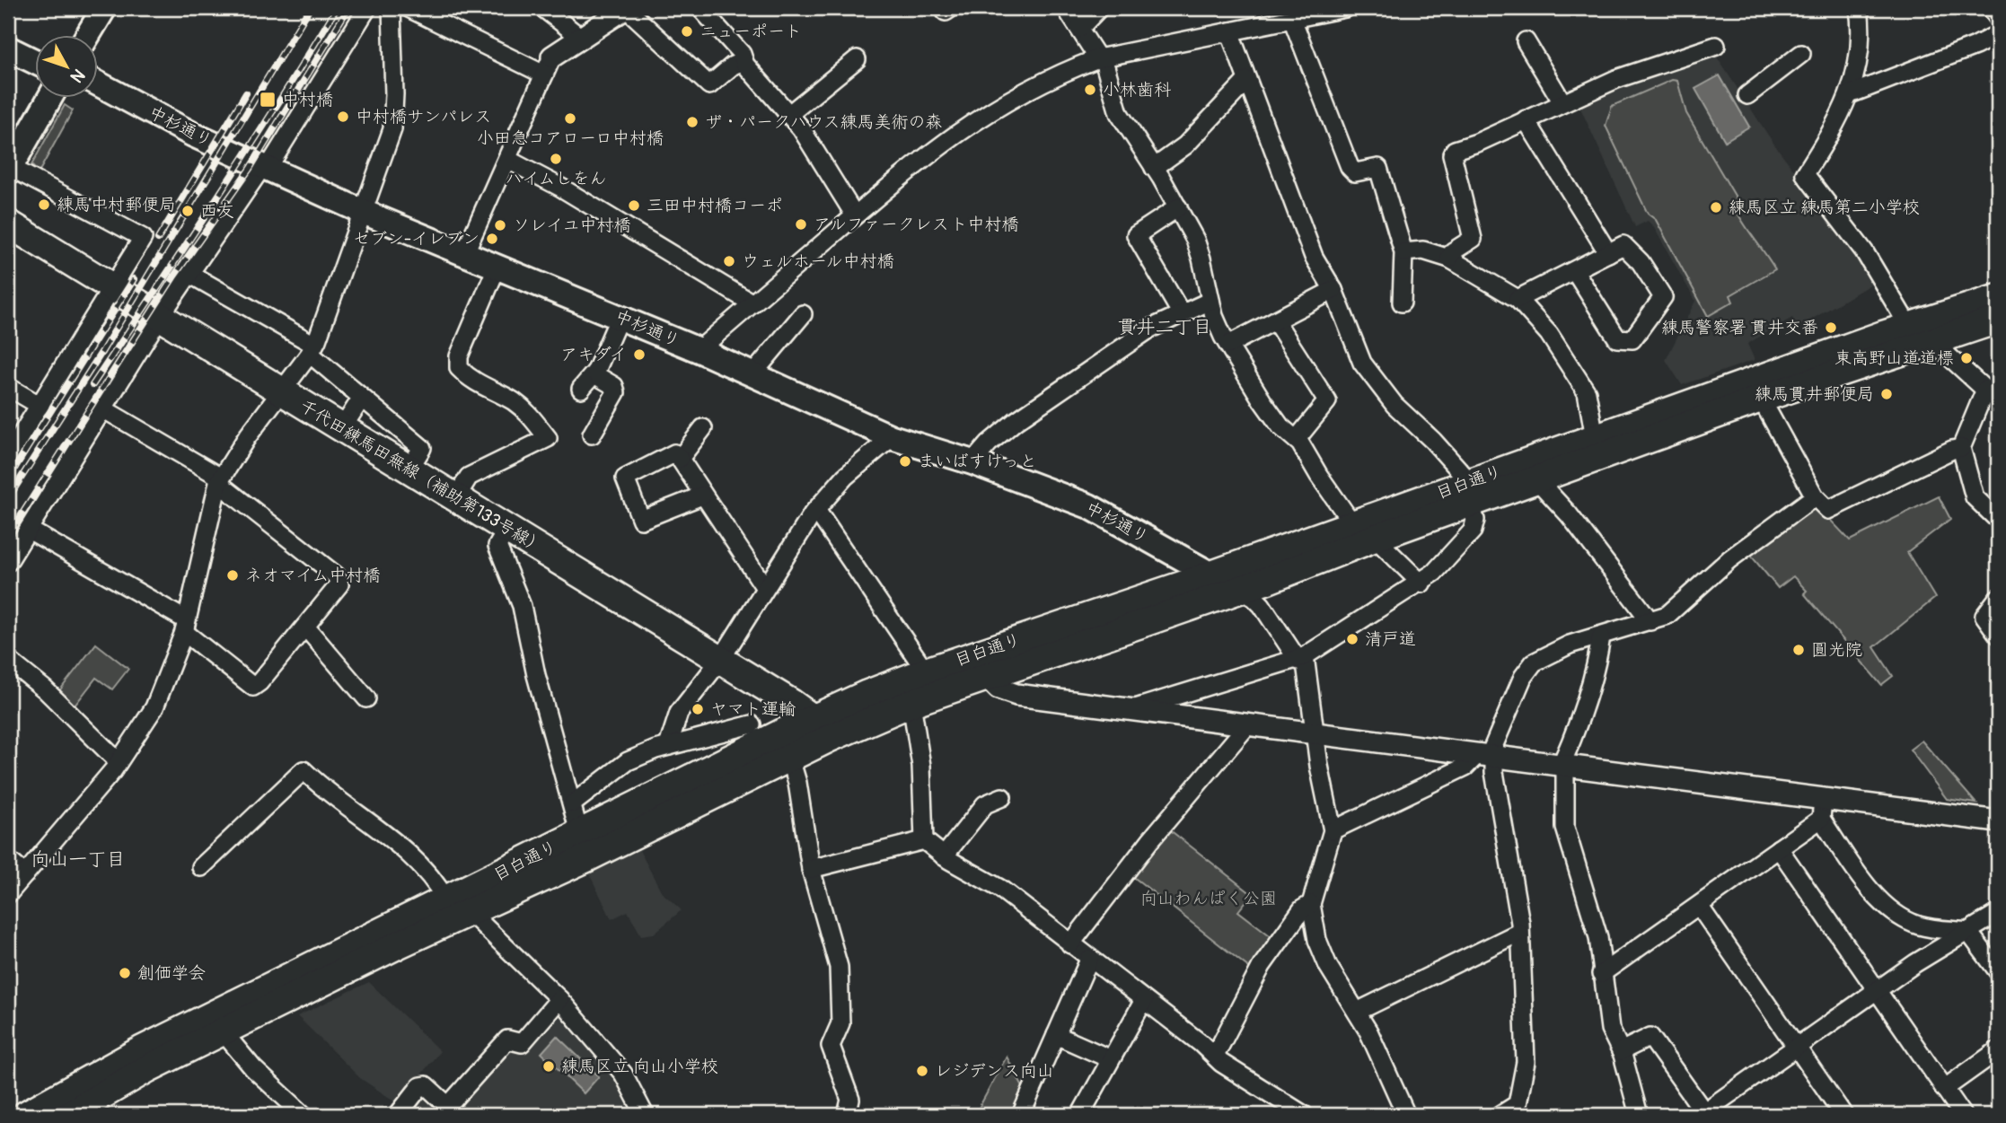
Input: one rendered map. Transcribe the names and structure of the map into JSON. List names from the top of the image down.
{
  "streets": {
    "main road": ["中杉通り", "千代田練馬田無線（補助第133号線）", "目白通り"]
  },
  "crossings": [
    ["中杉通り", "目白通り"],
    ["千代田練馬田無線（補助第133号線）", "目白通り"]
  ],
  "districts": ["貫井二丁目", "向山一丁目"],
  "parks": ["向山わんぱく公園"],
  "places": {
    "other": [
      "ニューポート",
      "小林歯科",
      "中村橋サンパレス",
      "小田急コアローロ中村橋",
      "ザ・パークハウス練馬美術の森",
      "ハイムしをん",
      "練馬中村郵便局",
      "三田中村橋コーポ",
      "練馬区立 練馬第二小学校",
      "西友",
      "アルファークレスト中村橋",
      "ソレイユ中村橋",
      "セブン-イレブン",
      "ウェルホール中村橋",
      "練馬警察署 貫井交番",
      "アキダイ",
      "東高野山道道標",
      "練馬貫井郵便局",
      "まいばすけっと",
      "ネオマイム中村橋",
      "清戸道",
      "圓光院",
      "ヤマト運輸",
      "創価学会",
      "練馬区立 向山小学校",
      "レジデンス向山"
    ],
    "transit": ["中村橋"]
  },
  "north": "bottom right"
}
